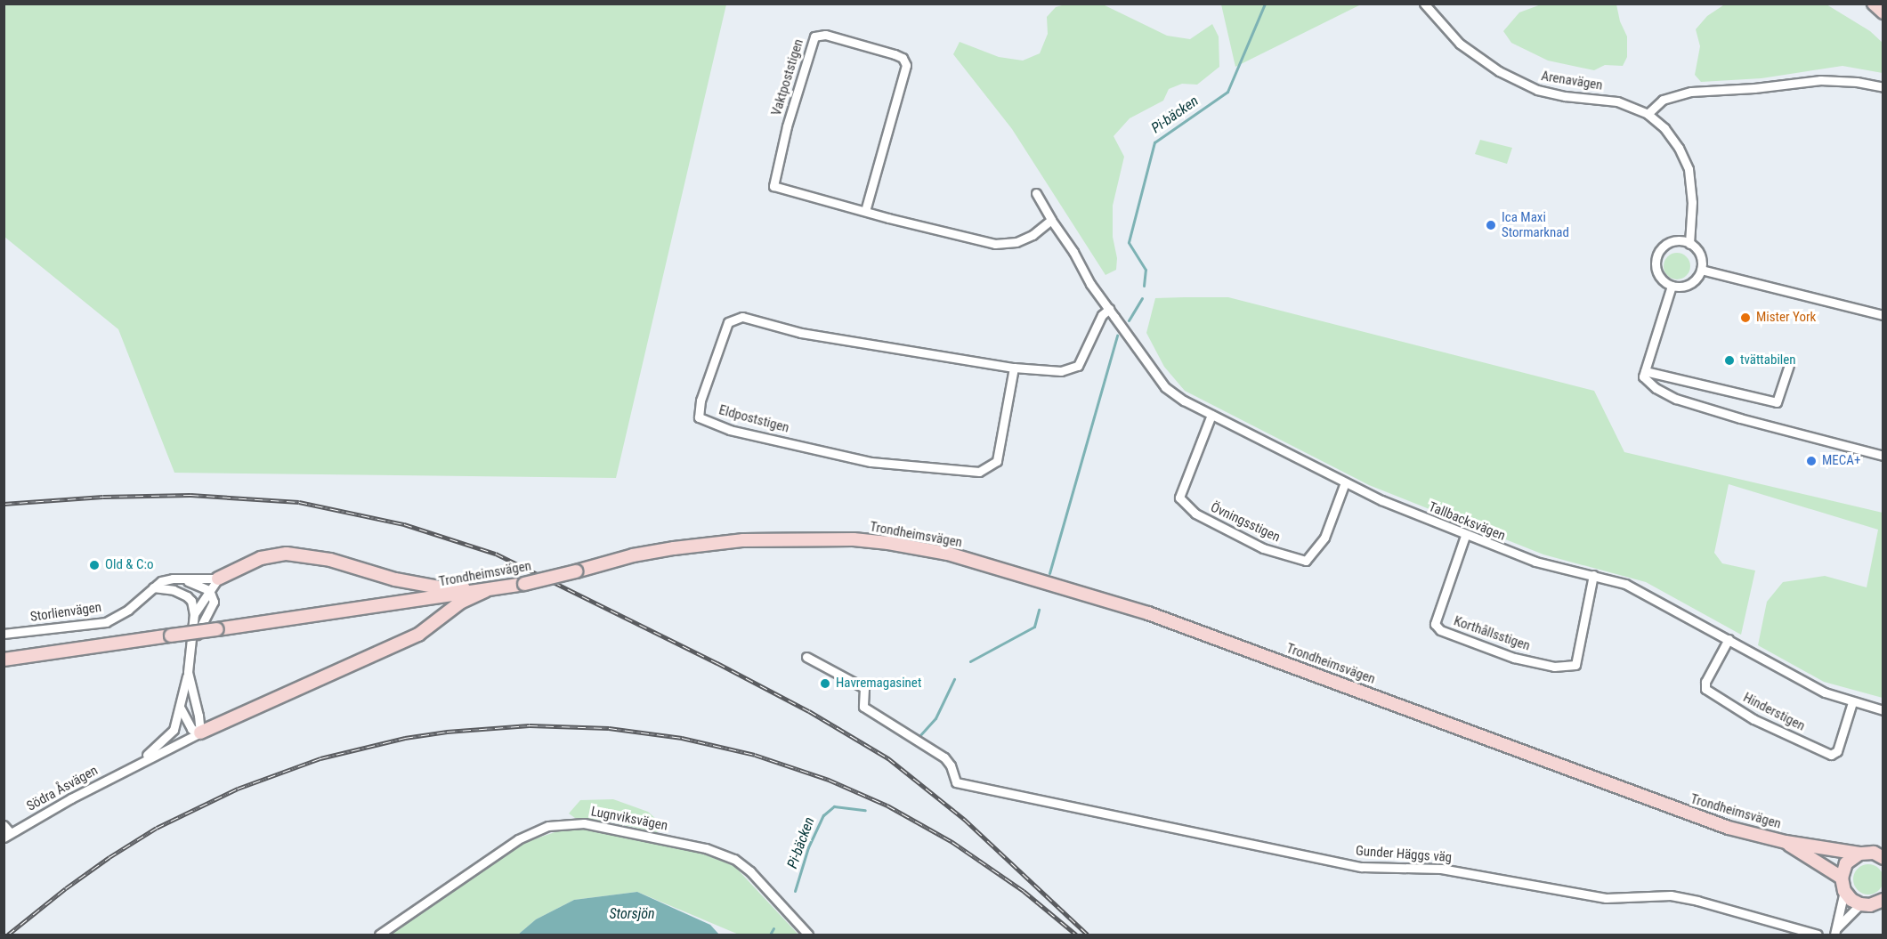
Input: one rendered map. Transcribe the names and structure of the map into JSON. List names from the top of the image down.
{
  "streets": {
    "main road": ["Trondheimsvägen"],
    "street": [
      "Vaktpoststigen",
      "Arenavägen",
      "Eldpoststigen",
      "Tallbacksvägen",
      "Övningsstigen",
      "Storlienvägen",
      "Korthållsstigen",
      "Hinderstigen",
      "Södra Åsvägen",
      "Lugnviksvägen",
      "Gunder Häggs väg"
    ]
  },
  "crossings": [
    ["Vaktpoststigen", "Tallbacksvägen"],
    ["Eldpoststigen", "Tallbacksvägen"],
    ["Tallbacksvägen", "Övningsstigen"],
    ["Tallbacksvägen", "Korthållsstigen"],
    ["Tallbacksvägen", "Hinderstigen"]
  ],
  "water": ["Pi-bäcken", "Storsjön"],
  "places": [
    "Ica Maxi Stormarknad",
    "Mister York",
    "tvättabilen",
    "MECA+",
    "Old & C:o",
    "Havremagasinet"
  ]
}
